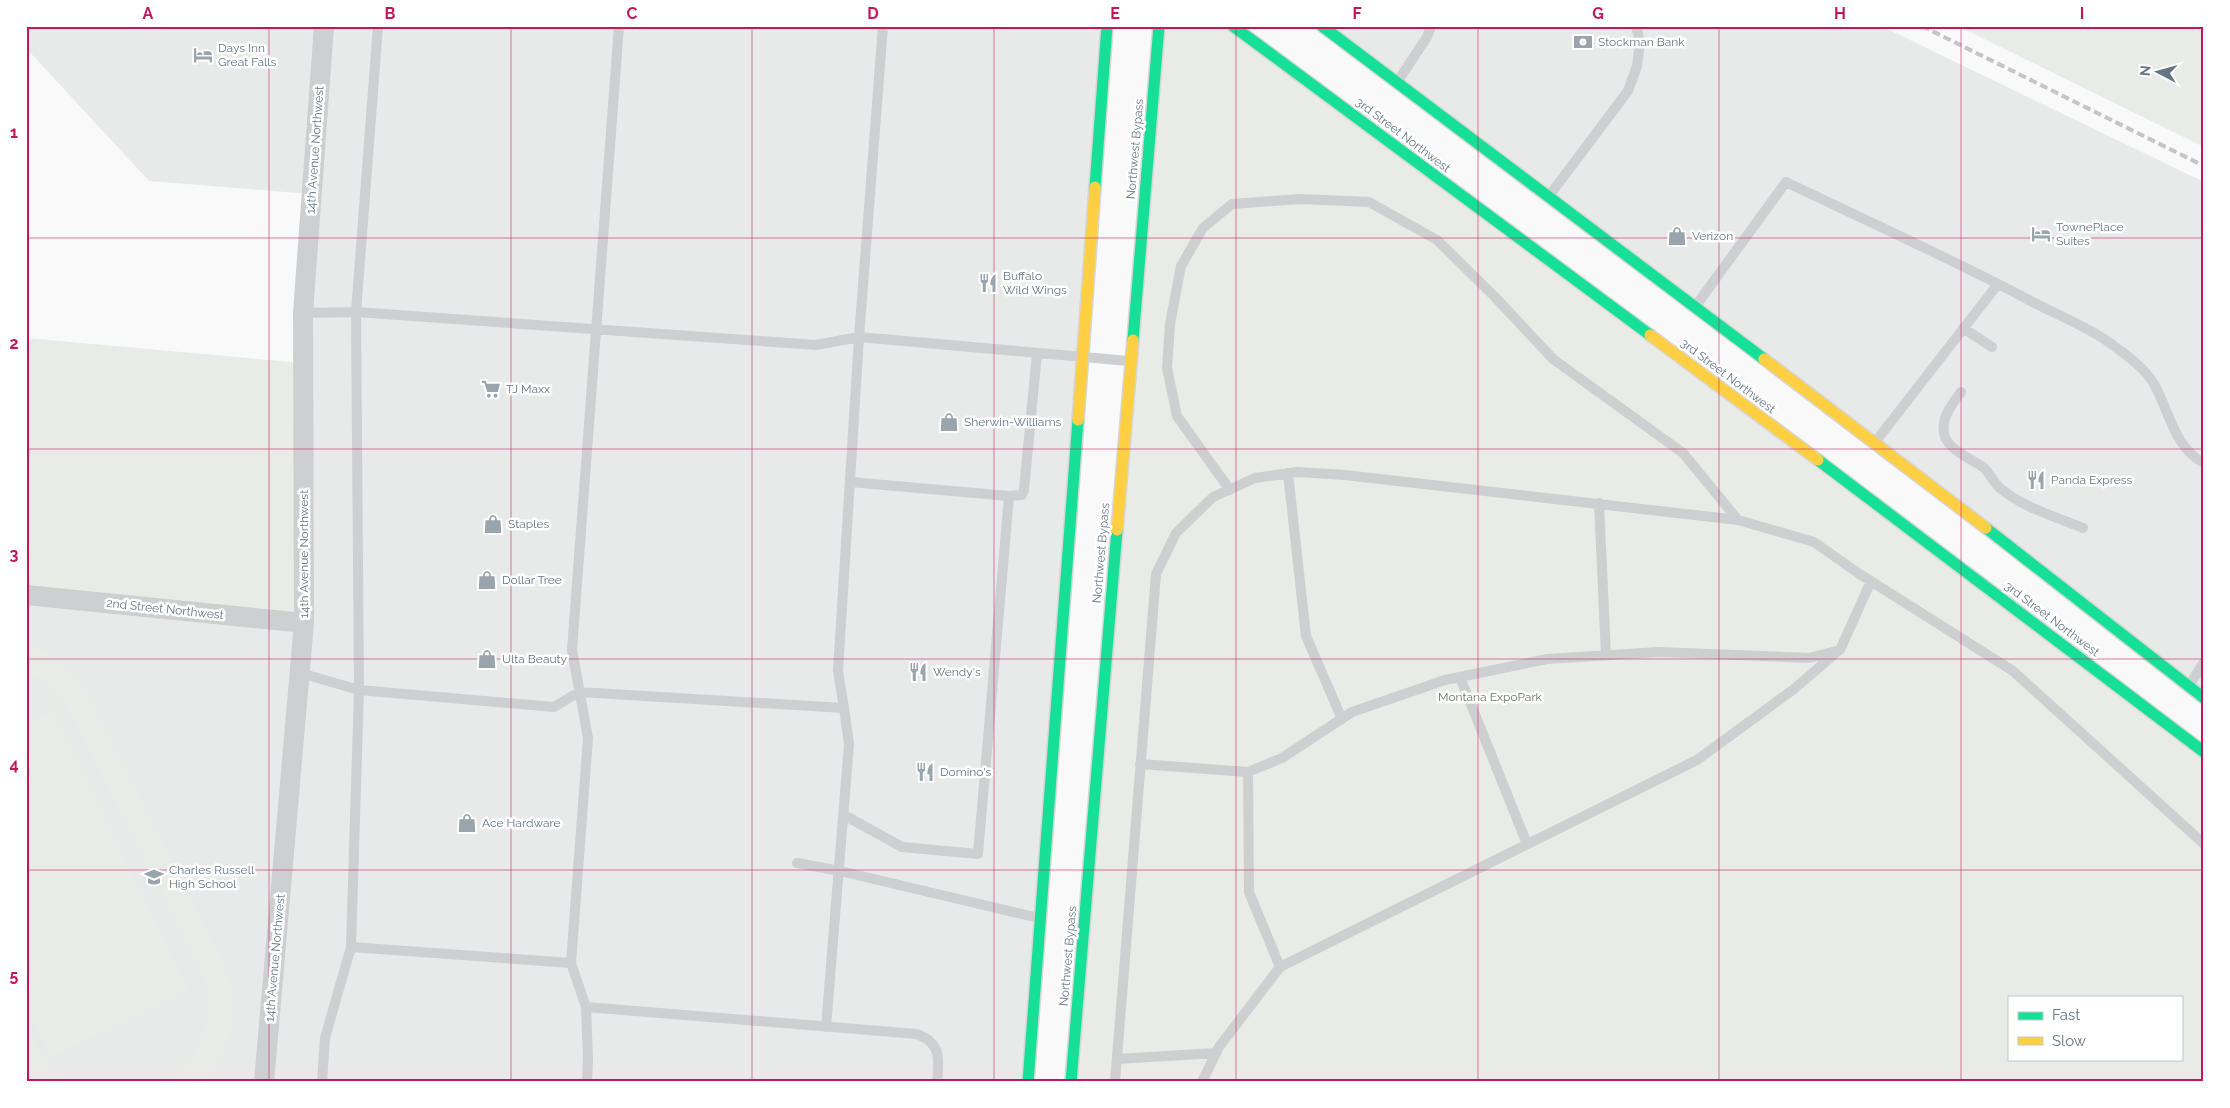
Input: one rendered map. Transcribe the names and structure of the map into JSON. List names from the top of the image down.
{
  "streets": {
    "main road": ["3rd Street Northwest", "Northwest Bypass"],
    "street": ["14th Avenue Northwest", "2nd Street Northwest"]
  },
  "crossings": [
    ["14th Avenue Northwest", "2nd Street Northwest"]
  ],
  "parks": ["Montana ExpoPark"],
  "places": {
    "bank": ["Stockman Bank"],
    "hotel": ["Days Inn Great Falls", "TownePlace Suites"],
    "shop": [
      "Verizon",
      "Sherwin-Williams",
      "Staples",
      "Dollar Tree",
      "Ulta Beauty",
      "Ace Hardware"
    ],
    "restaurant": [
      "Buffalo Wild Wings",
      "Panda Express",
      "Wendy's",
      "Domino's"
    ],
    "supermarket": ["TJ Maxx"],
    "school or university": ["Charles Russell High School"]
  },
  "legend": ["Fast", "Slow"],
  "north": "left",
  "grid": {
    "columns": [
      "A",
      "B",
      "C",
      "D",
      "E",
      "F",
      "G",
      "H",
      "I"
    ],
    "rows": [
      "1",
      "2",
      "3",
      "4",
      "5"
    ]
  }
}
